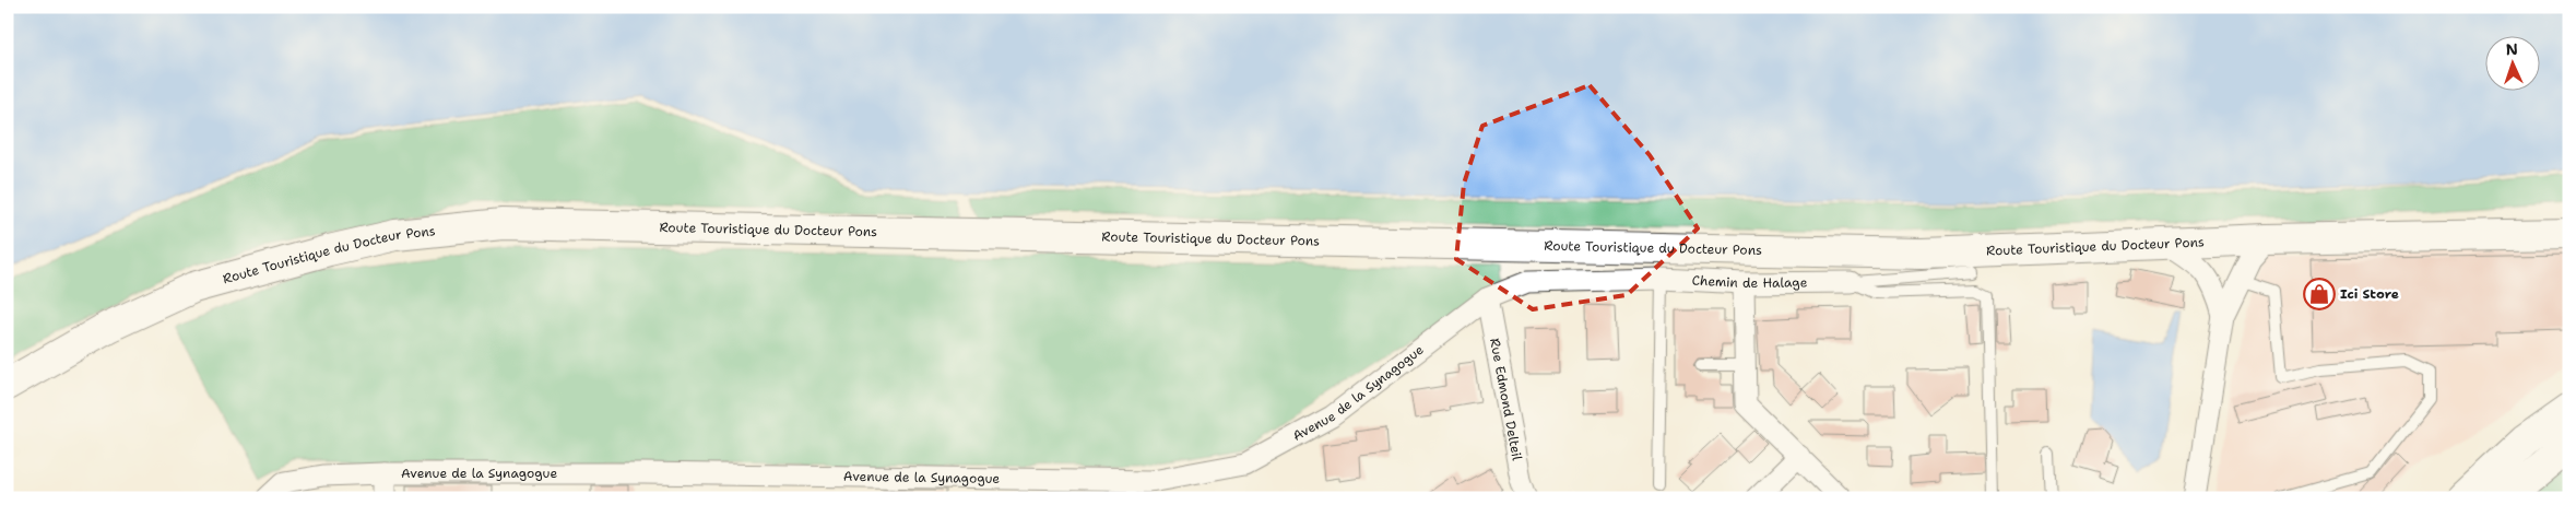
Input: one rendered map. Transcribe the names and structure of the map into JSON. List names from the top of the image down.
{
  "streets": {
    "highway": ["Route Touristique du Docteur Pons"],
    "street": ["Chemin de Halage", "Avenue de la Synagogue", "Rue Edmond Delteil"]
  },
  "crossings": [
    ["Chemin de Halage", "Avenue de la Synagogue"],
    ["Avenue de la Synagogue", "Rue Edmond Delteil"]
  ],
  "places": {
    "shop": ["Ici Store"]
  },
  "north": "top"
}
